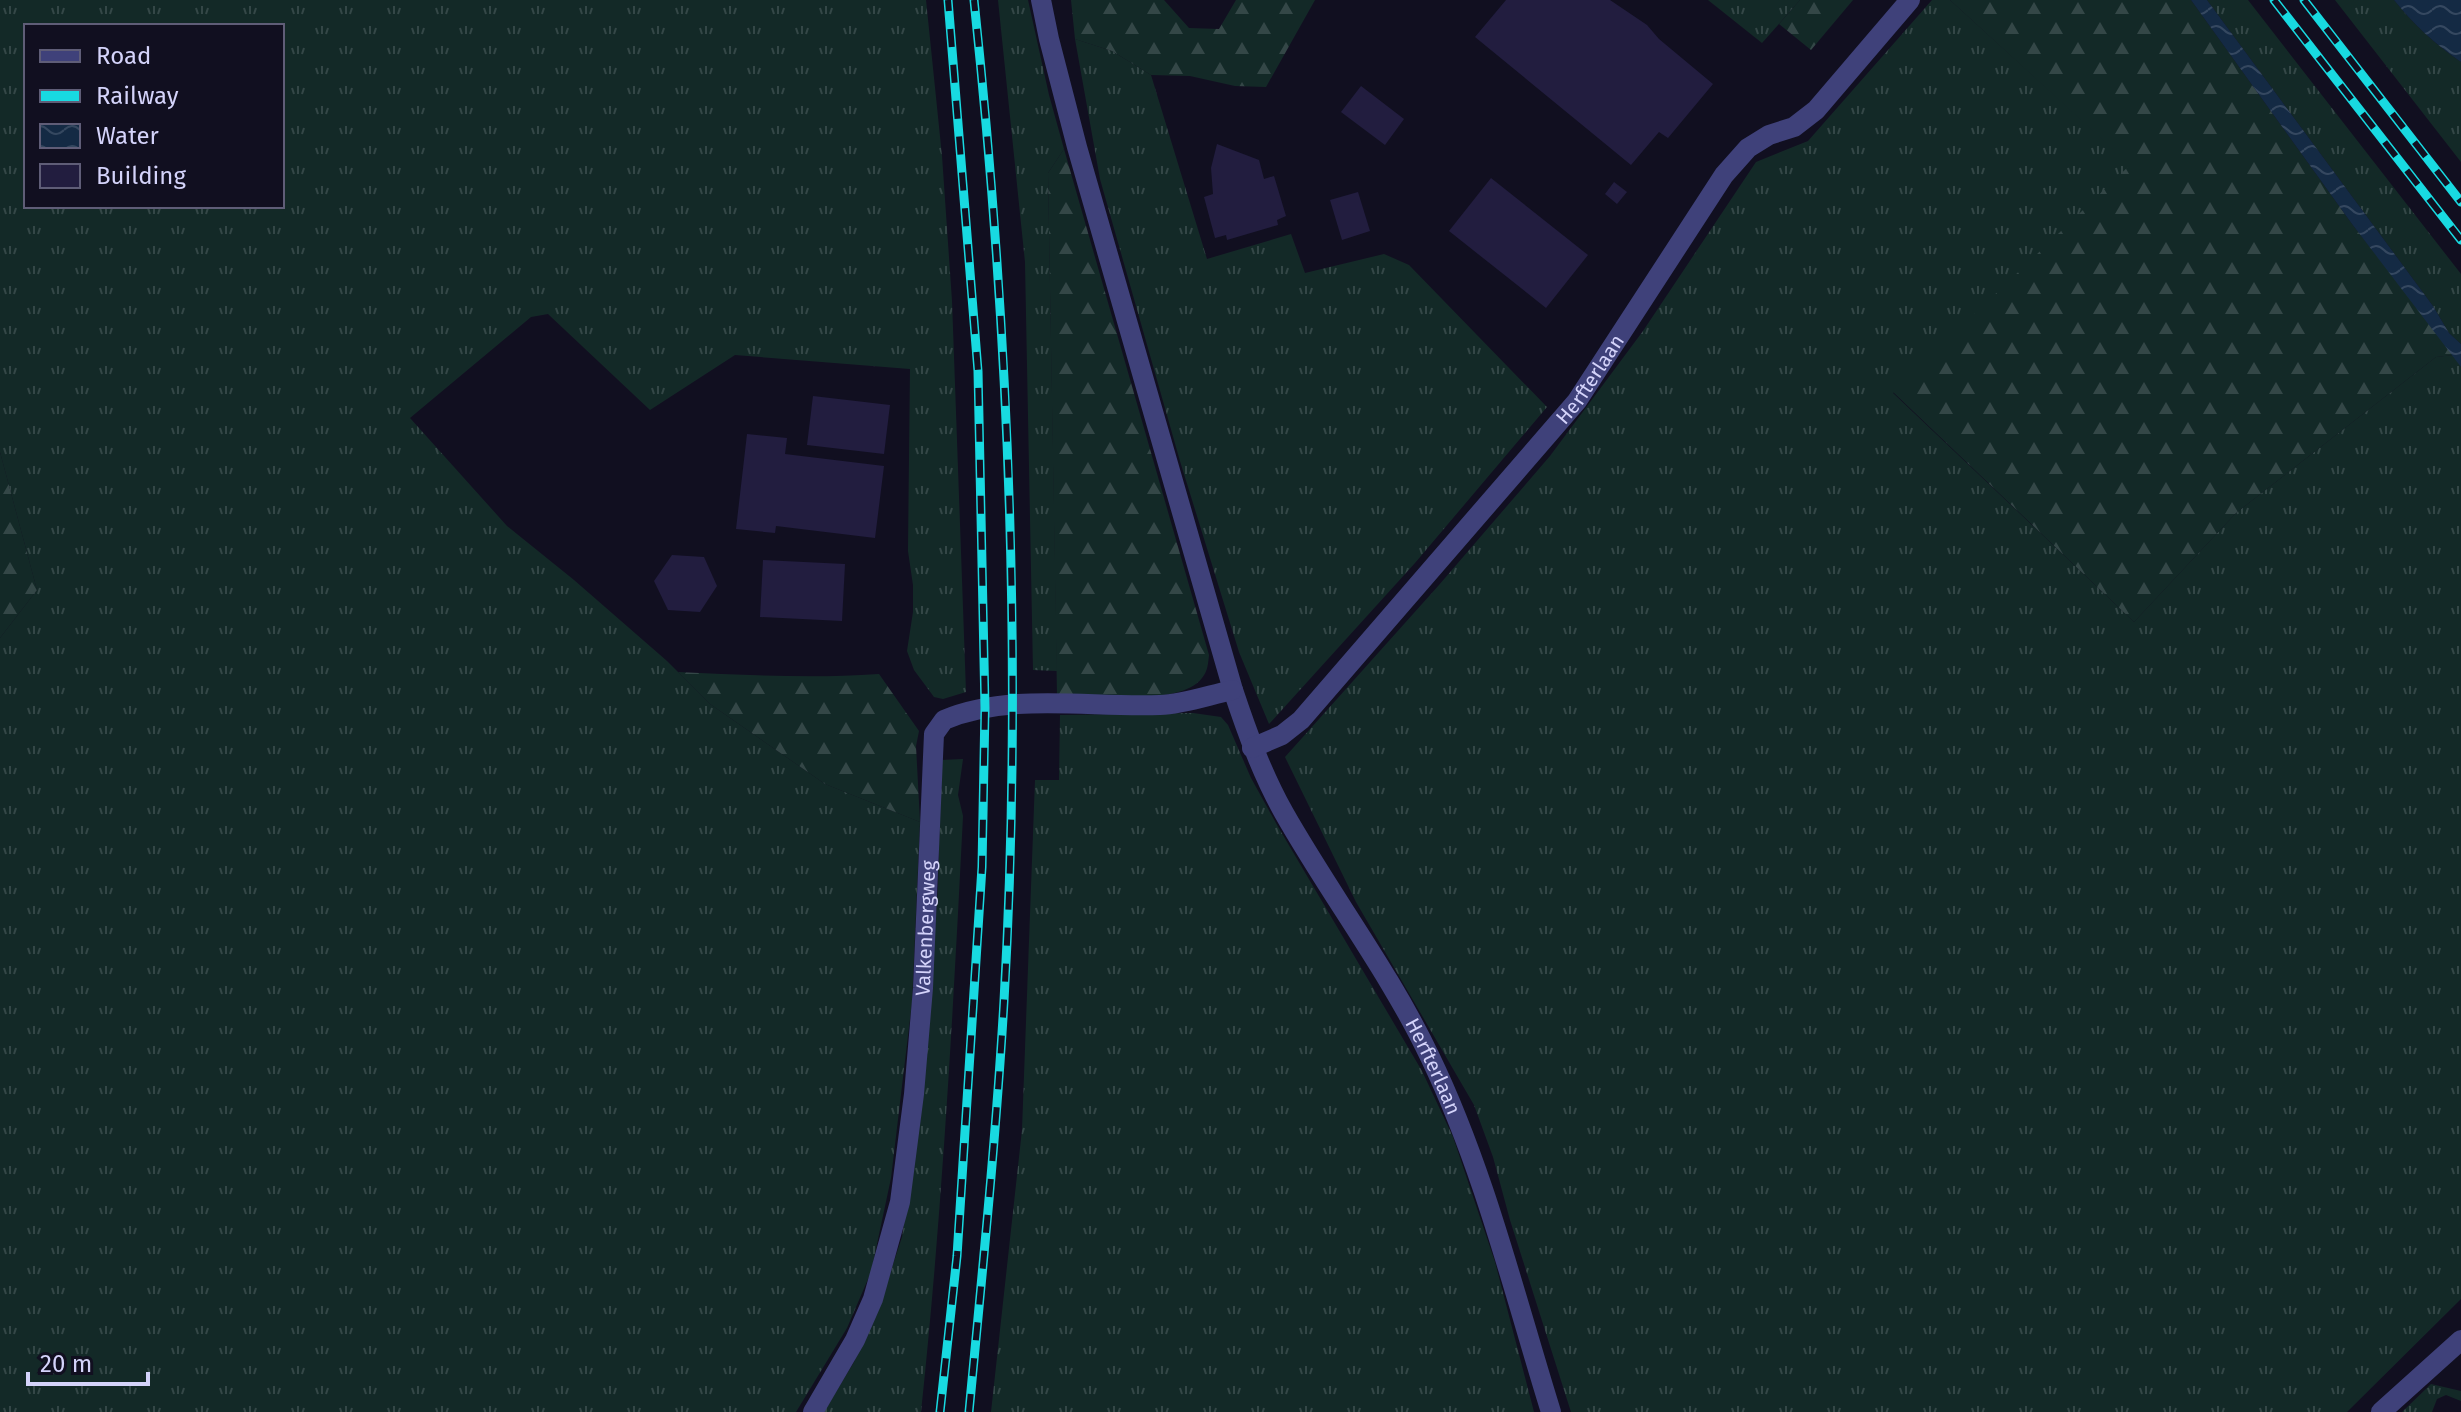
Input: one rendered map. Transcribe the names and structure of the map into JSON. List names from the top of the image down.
{
  "streets": {
    "street": ["Herfterlaan", "Valkenbergweg"]
  },
  "crossings": [
    ["Herfterlaan", "Valkenbergweg"]
  ],
  "legend": [
    "Road",
    "Railway",
    "Water",
    "Building"
  ],
  "scale_bar": "20 m"
}
